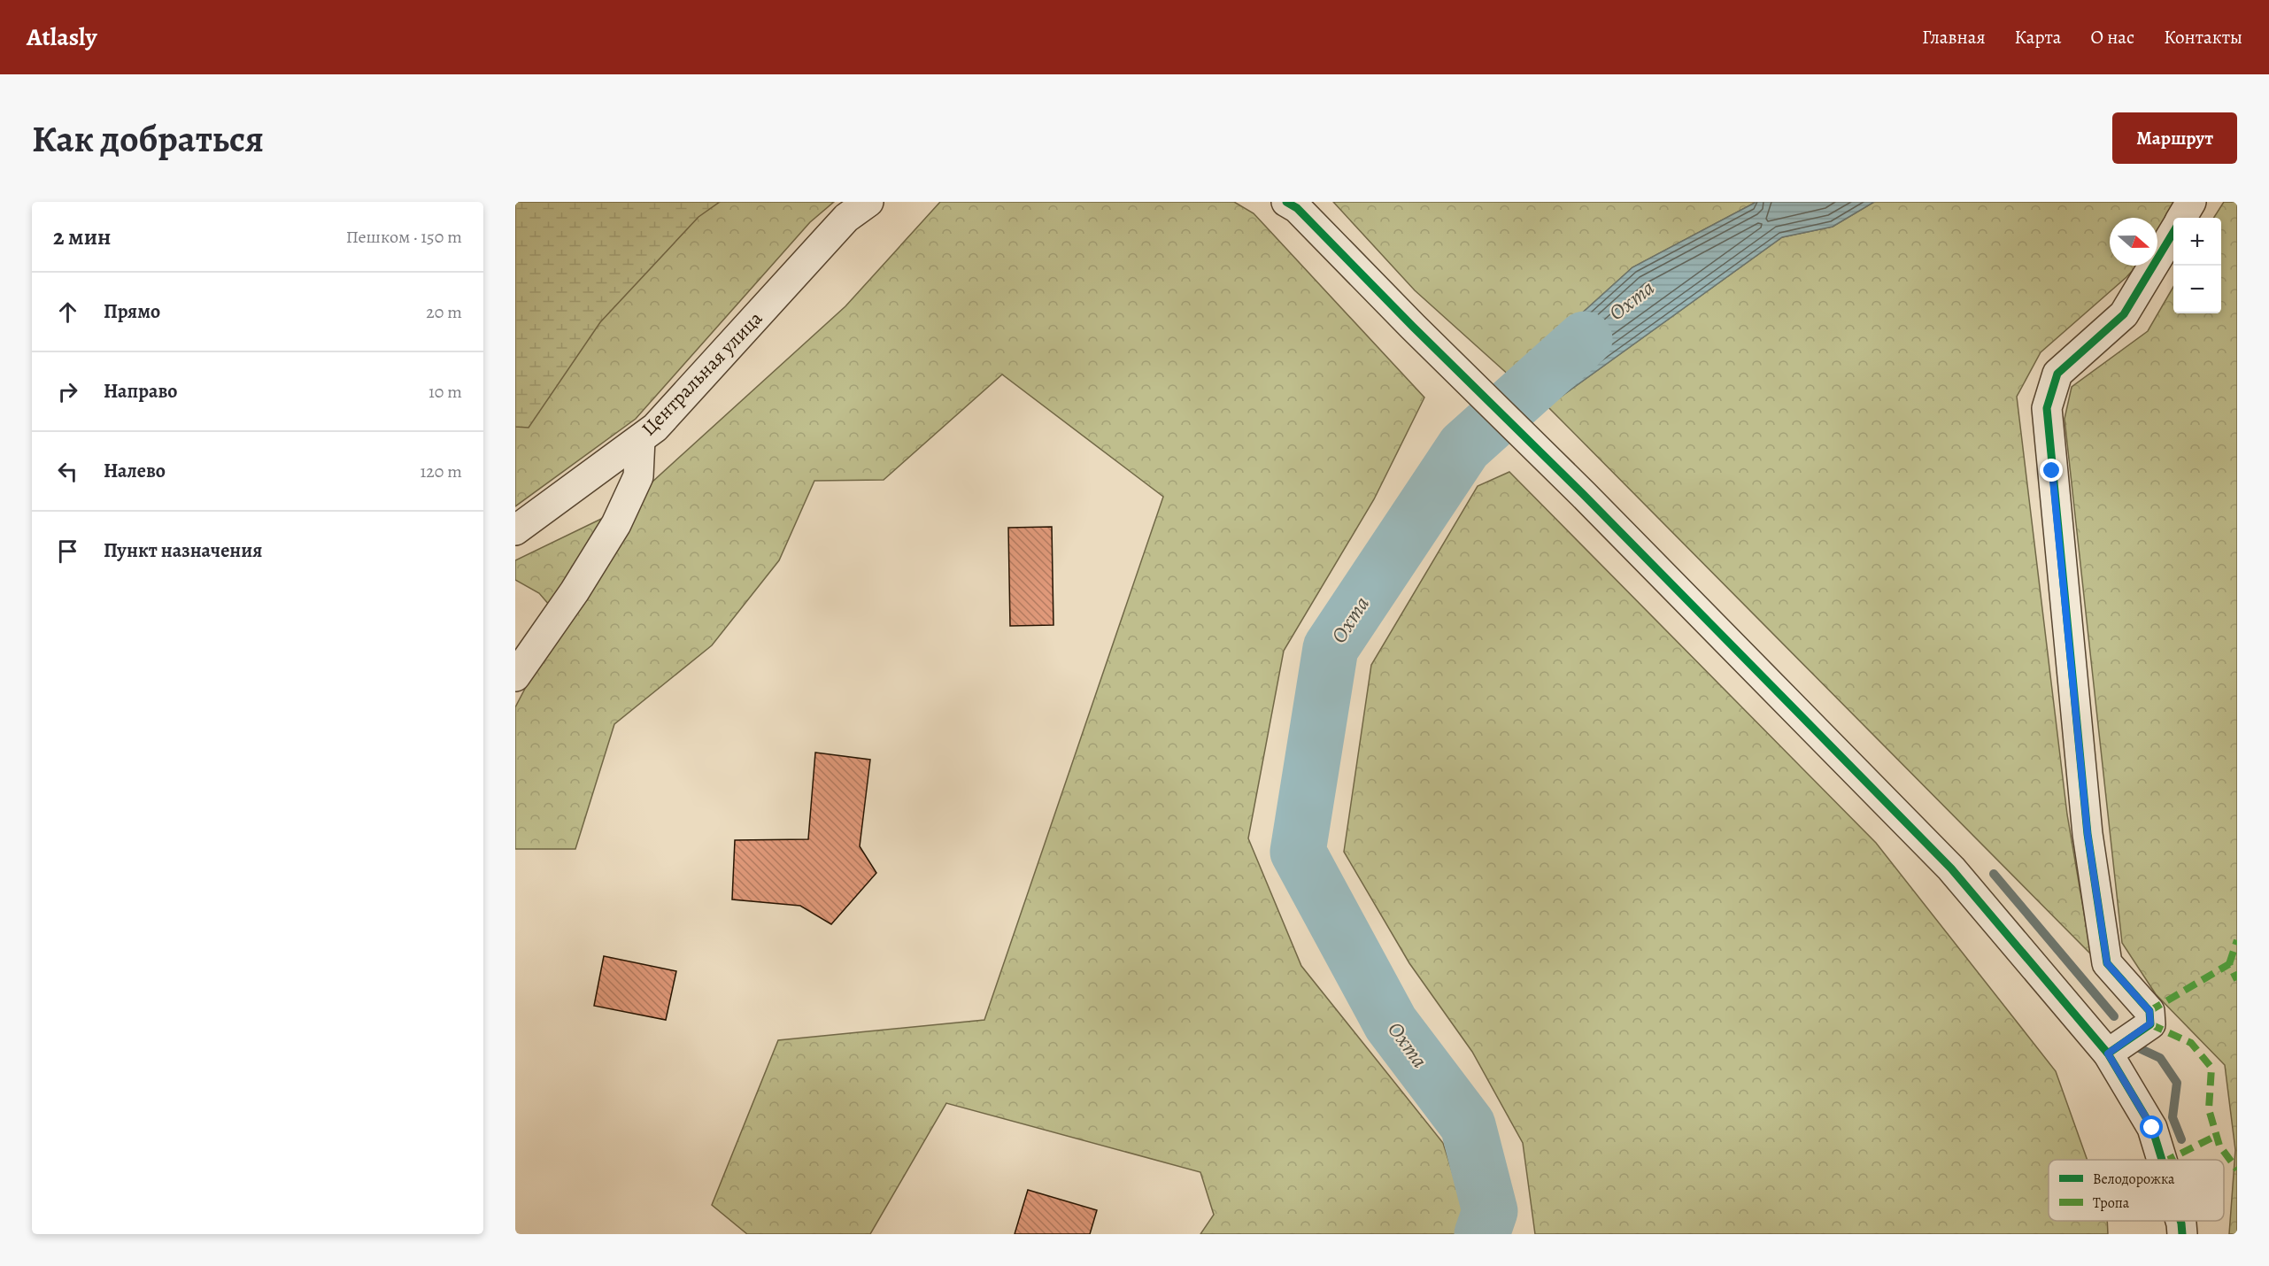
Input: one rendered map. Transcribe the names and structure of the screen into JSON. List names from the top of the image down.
{
  "streets": {
    "street": ["Центральная улица"]
  },
  "water": ["Охта"],
  "legend": ["Велодорожка", "Тропа"],
  "north": "right",
  "page": {
    "header": "Atlasly",
    "nav": [
      "Главная",
      "Карта",
      "О нас",
      "Контакты"
    ],
    "buttons": "Маршрут",
    "title": "Как добраться",
    "heading": ["2 мин", "Пешком · 150 m"],
    "map_buttons": ["+", "−"],
    "list": [
      ["Прямо", "20 m"],
      ["Направо", "10 m"],
      ["Налево", "120 m"],
      "Пункт назначения"
    ]
  }
}
